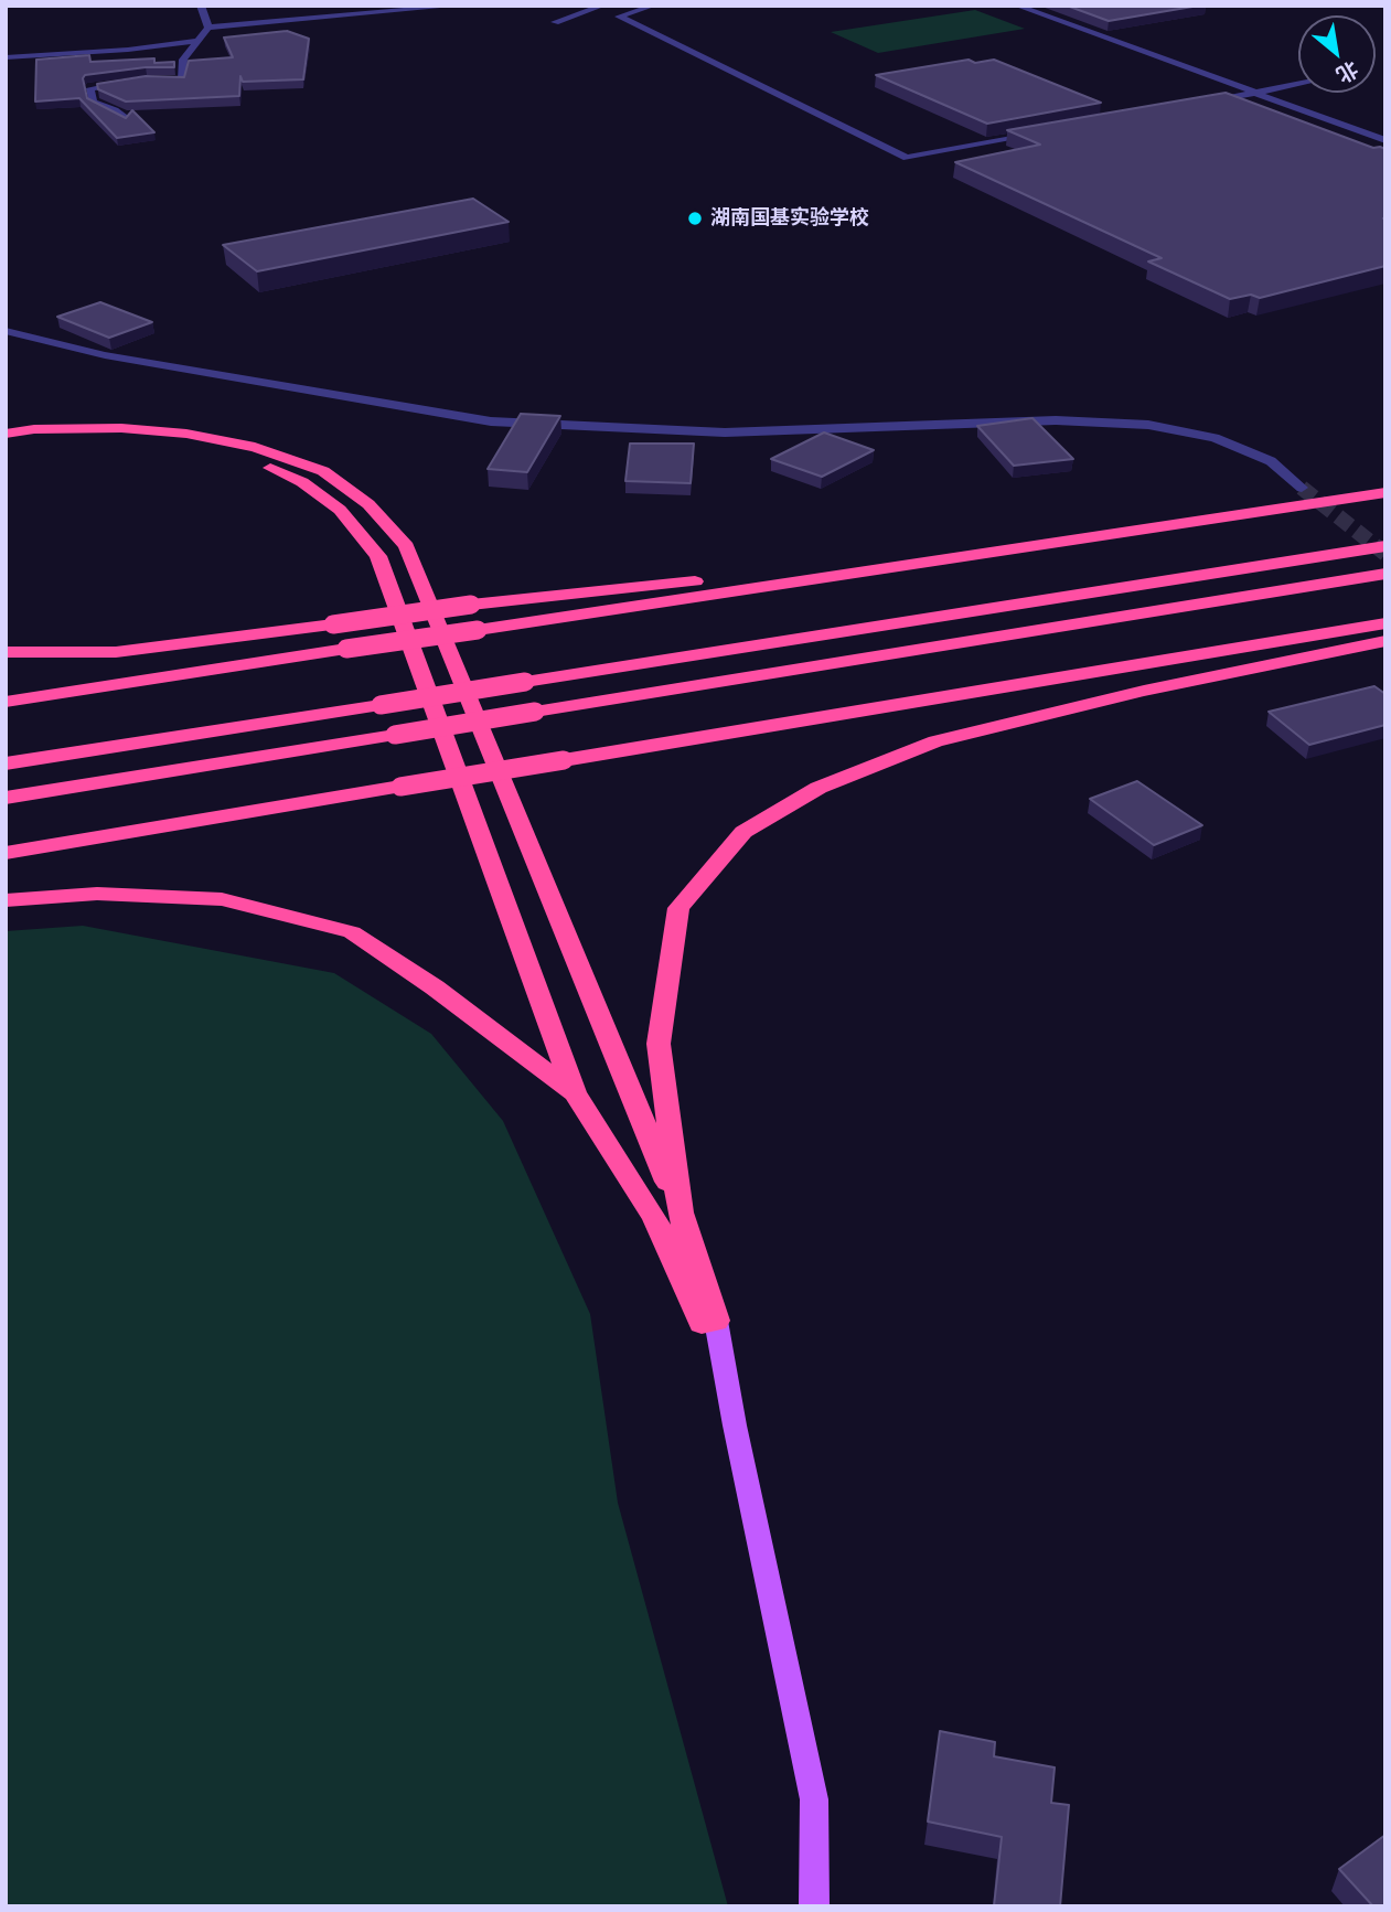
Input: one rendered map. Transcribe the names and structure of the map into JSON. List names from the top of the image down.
{
  "places": ["湖南国基实验学校"],
  "north": "bottom right"
}
